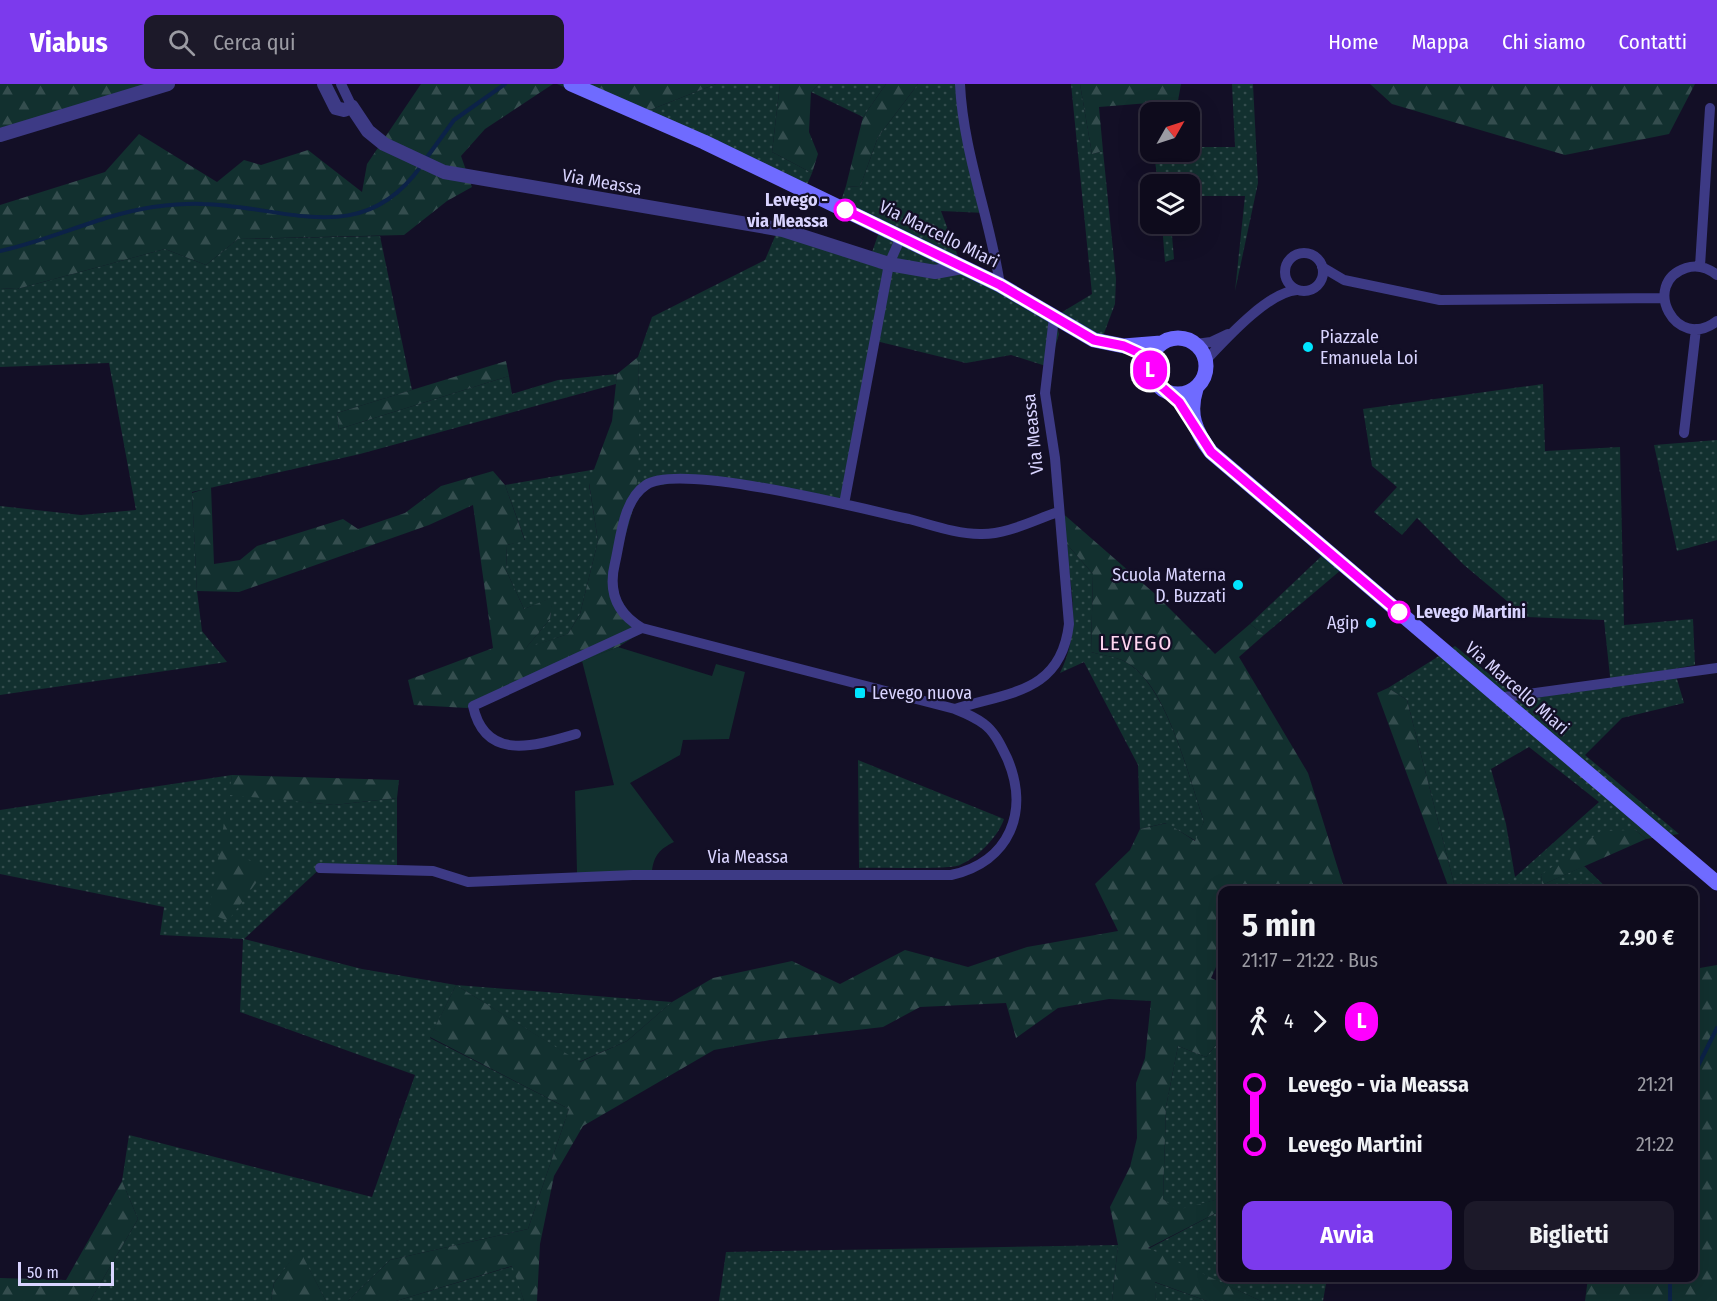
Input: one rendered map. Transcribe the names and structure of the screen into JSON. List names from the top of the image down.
{
  "streets": {
    "main road": ["Via Marcello Miari"],
    "street": ["Via Meassa"]
  },
  "crossings": [
    ["Via Meassa", "Via Marcello Miari"]
  ],
  "districts": ["LEVEGO"],
  "places": {
    "other": [
      "Levego - via Meassa",
      "Piazzale Emanuela Loi",
      "Scuola Materna D. Buzzati",
      "Levego Martini",
      "Agip"
    ],
    "transit": ["Levego nuova"]
  },
  "lines": ["bus line L"],
  "scale_bar": "50 m",
  "north": "top right",
  "page": {
    "header": "Viabus",
    "search": "Cerca qui",
    "nav": [
      "Home",
      "Mappa",
      "Chi siamo",
      "Contatti"
    ],
    "on_map": "L",
    "heading": ["5 min", "21:17 – 21:22 · Bus", "2.90 €"],
    "legs": ["4", "L"],
    "list": [
      {
        "name": "Levego - via Meassa",
        "value": "21:21"
      },
      {
        "name": "Levego Martini",
        "value": "21:22"
      }
    ],
    "buttons": ["Avvia", "Biglietti"],
    "scale": "50 m"
  }
}
